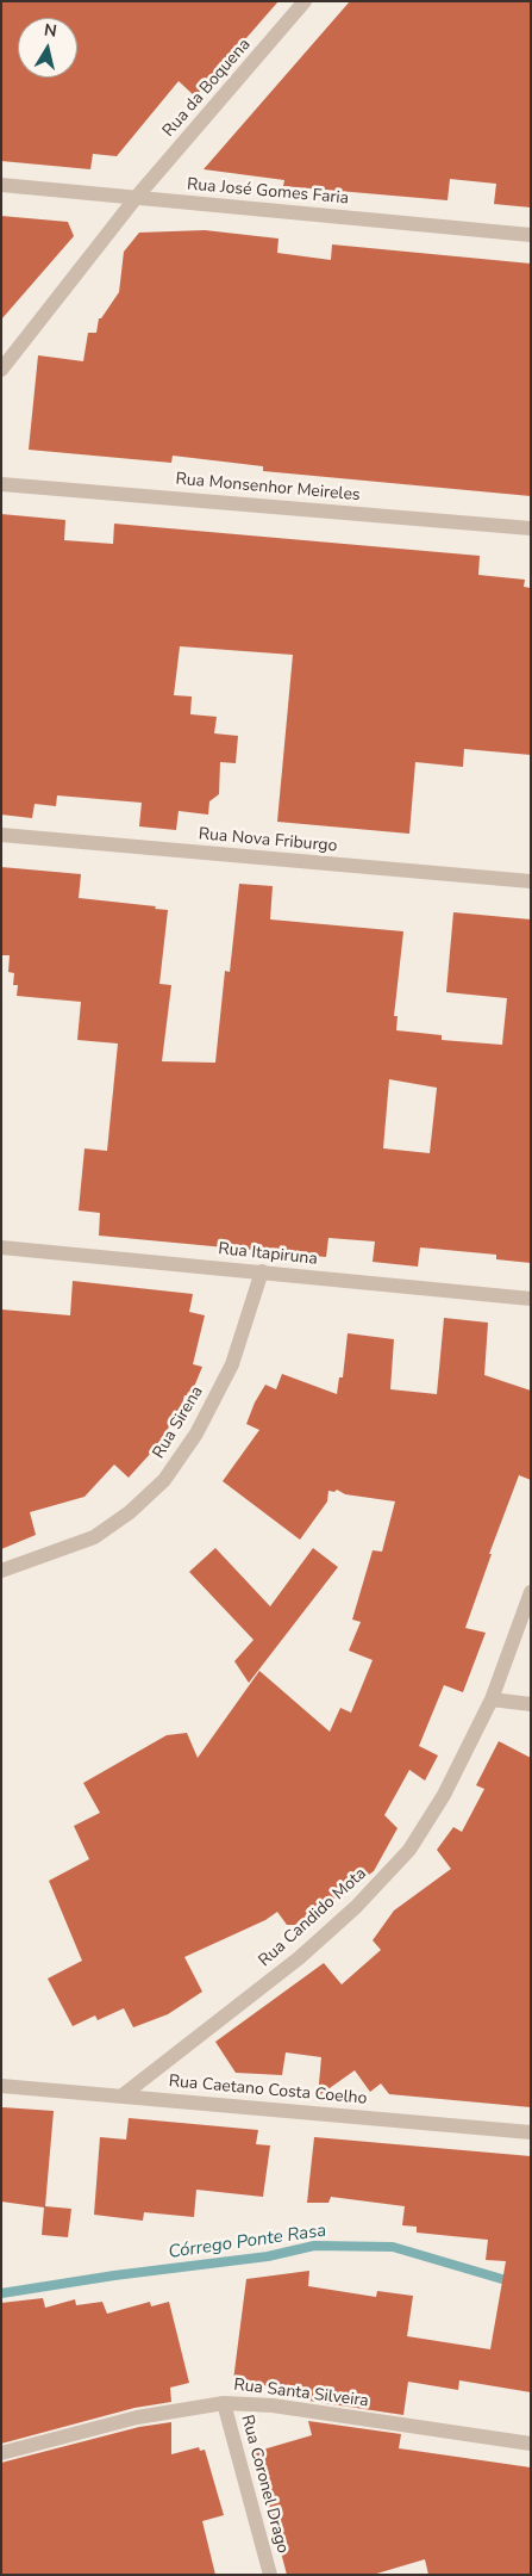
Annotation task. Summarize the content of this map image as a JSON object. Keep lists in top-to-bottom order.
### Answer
{
  "streets": {
    "street": [
      "Rua da Boquena",
      "Rua José Gomes Faria",
      "Rua Monsenhor Meireles",
      "Rua Nova Friburgo",
      "Rua Itapiruna",
      "Rua Sirena",
      "Rua Candido Mota",
      "Rua Caetano Costa Coelho",
      "Rua Santa Silveira",
      "Rua Coronel Drago"
    ]
  },
  "crossings": [
    ["Rua da Boquena", "Rua José Gomes Faria"],
    ["Rua Itapiruna", "Rua Sirena"],
    ["Rua Candido Mota", "Rua Caetano Costa Coelho"],
    ["Rua Santa Silveira", "Rua Coronel Drago"]
  ],
  "water": ["Córrego Ponte Rasa"],
  "north": "top"
}
